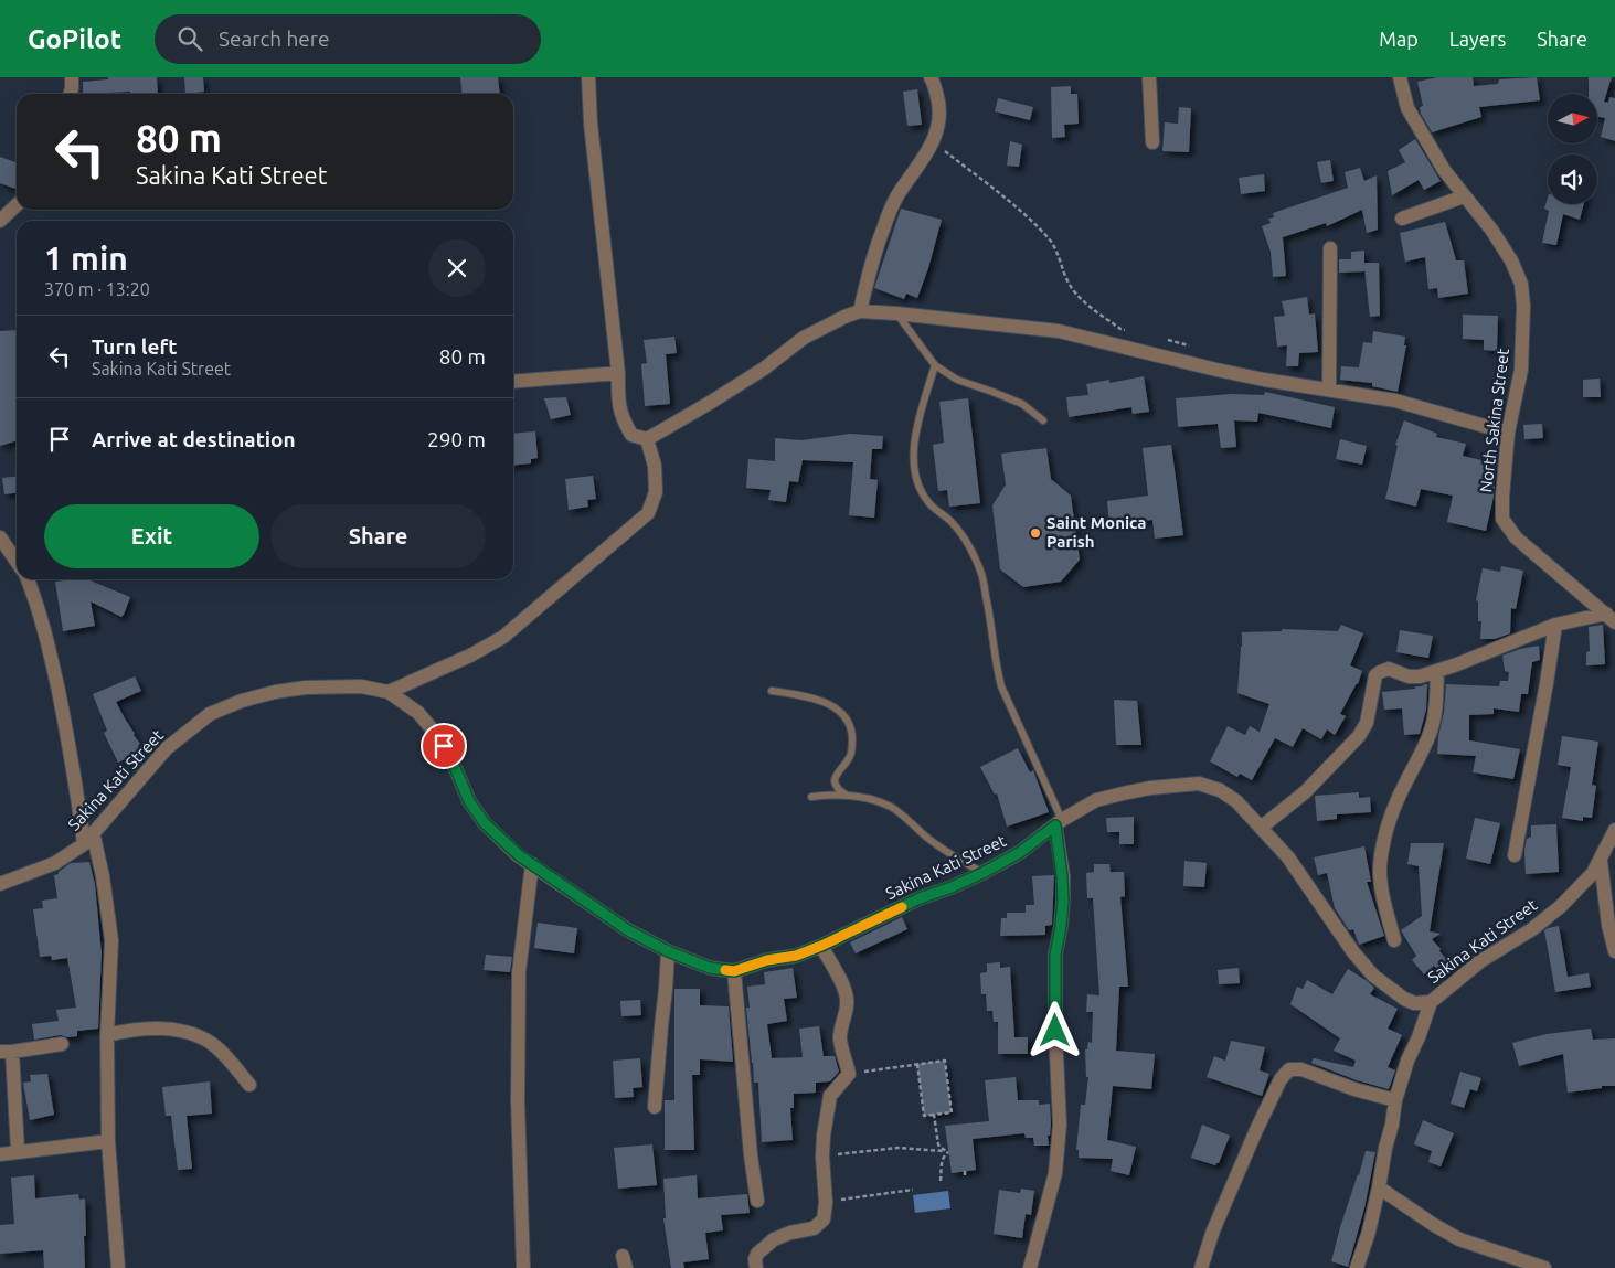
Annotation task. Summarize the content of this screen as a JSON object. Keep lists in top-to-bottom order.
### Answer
{
  "streets": {
    "street": ["North Sakina Street", "Sakina Kati Street"]
  },
  "places": ["Saint Monica Parish"],
  "north": "right",
  "page": {
    "header": "GoPilot",
    "search": "Search here",
    "nav": ["Map", "Layers", "Share"],
    "turn": ["80 m", "Sakina Kati Street"],
    "heading": ["1 min", "370 m · 13:20"],
    "list": [
      {
        "name": "Turn left",
        "note": "Sakina Kati Street",
        "value": "80 m"
      },
      {
        "name": "Arrive at destination",
        "value": "290 m"
      }
    ],
    "buttons": ["Exit", "Share"]
  }
}
